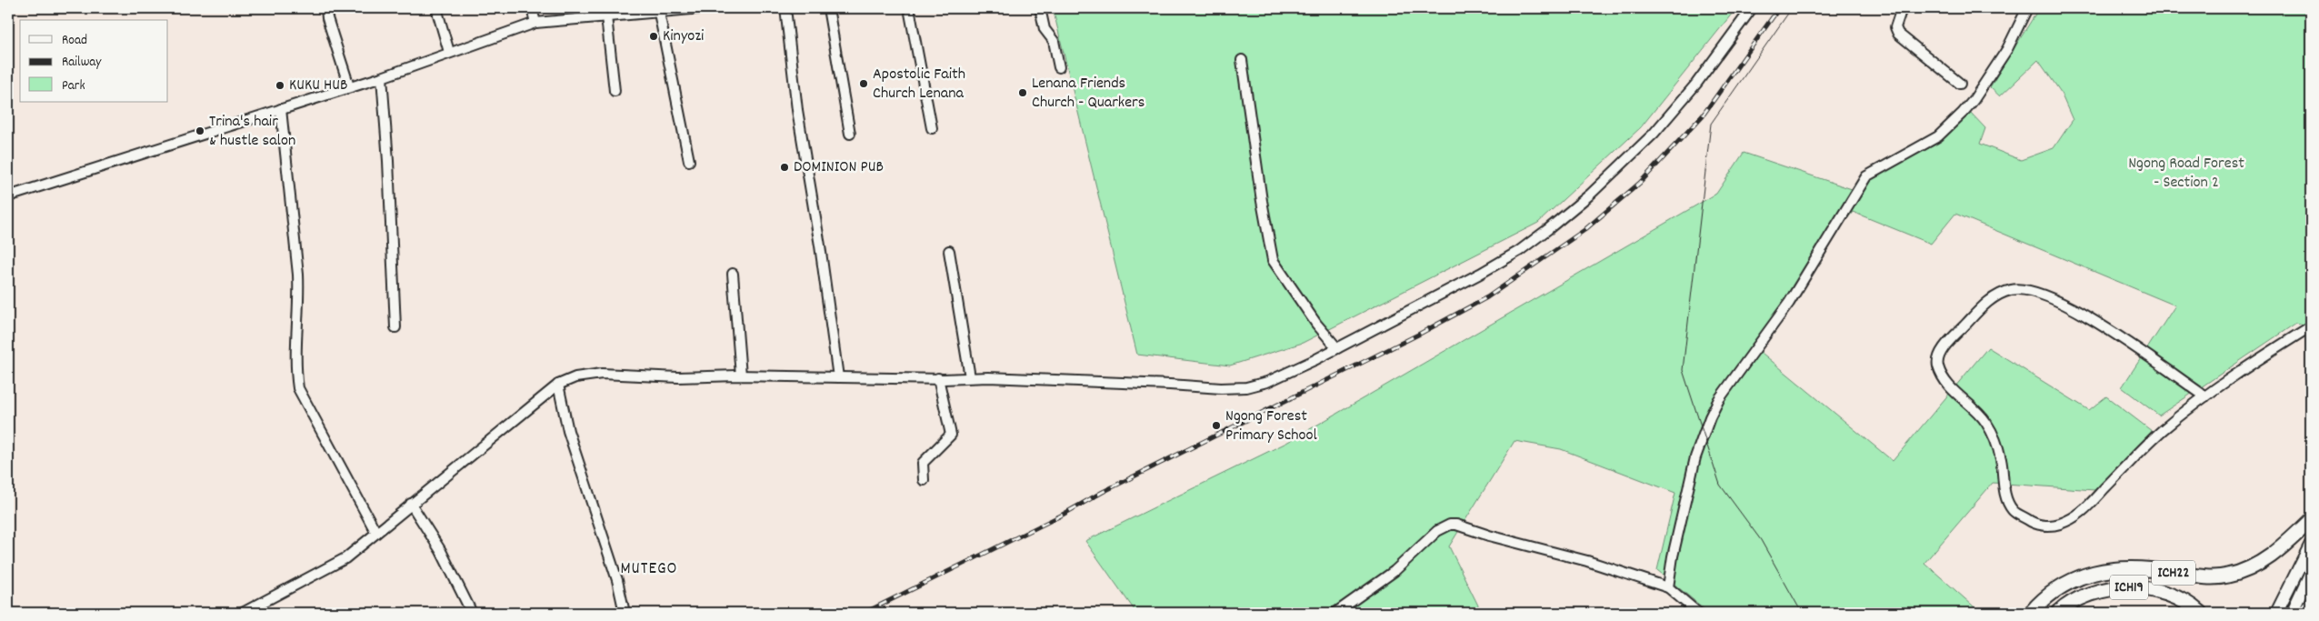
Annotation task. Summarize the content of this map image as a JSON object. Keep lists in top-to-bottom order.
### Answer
{
  "streets": {
    "highway": ["ICH22", "ICH19"]
  },
  "districts": ["MUTEGO"],
  "parks": ["Ngong Road Forest - Section 2"],
  "places": [
    "Kinyozi",
    "Apostolic Faith Church Lenana",
    "KUKU HUB",
    "Lenana Friends Church - Quarkers",
    "Trina's hair & hustle salon",
    "DOMINION PUB",
    "Ngong Forest Primary School"
  ],
  "legend": ["Road", "Railway", "Park"]
}
